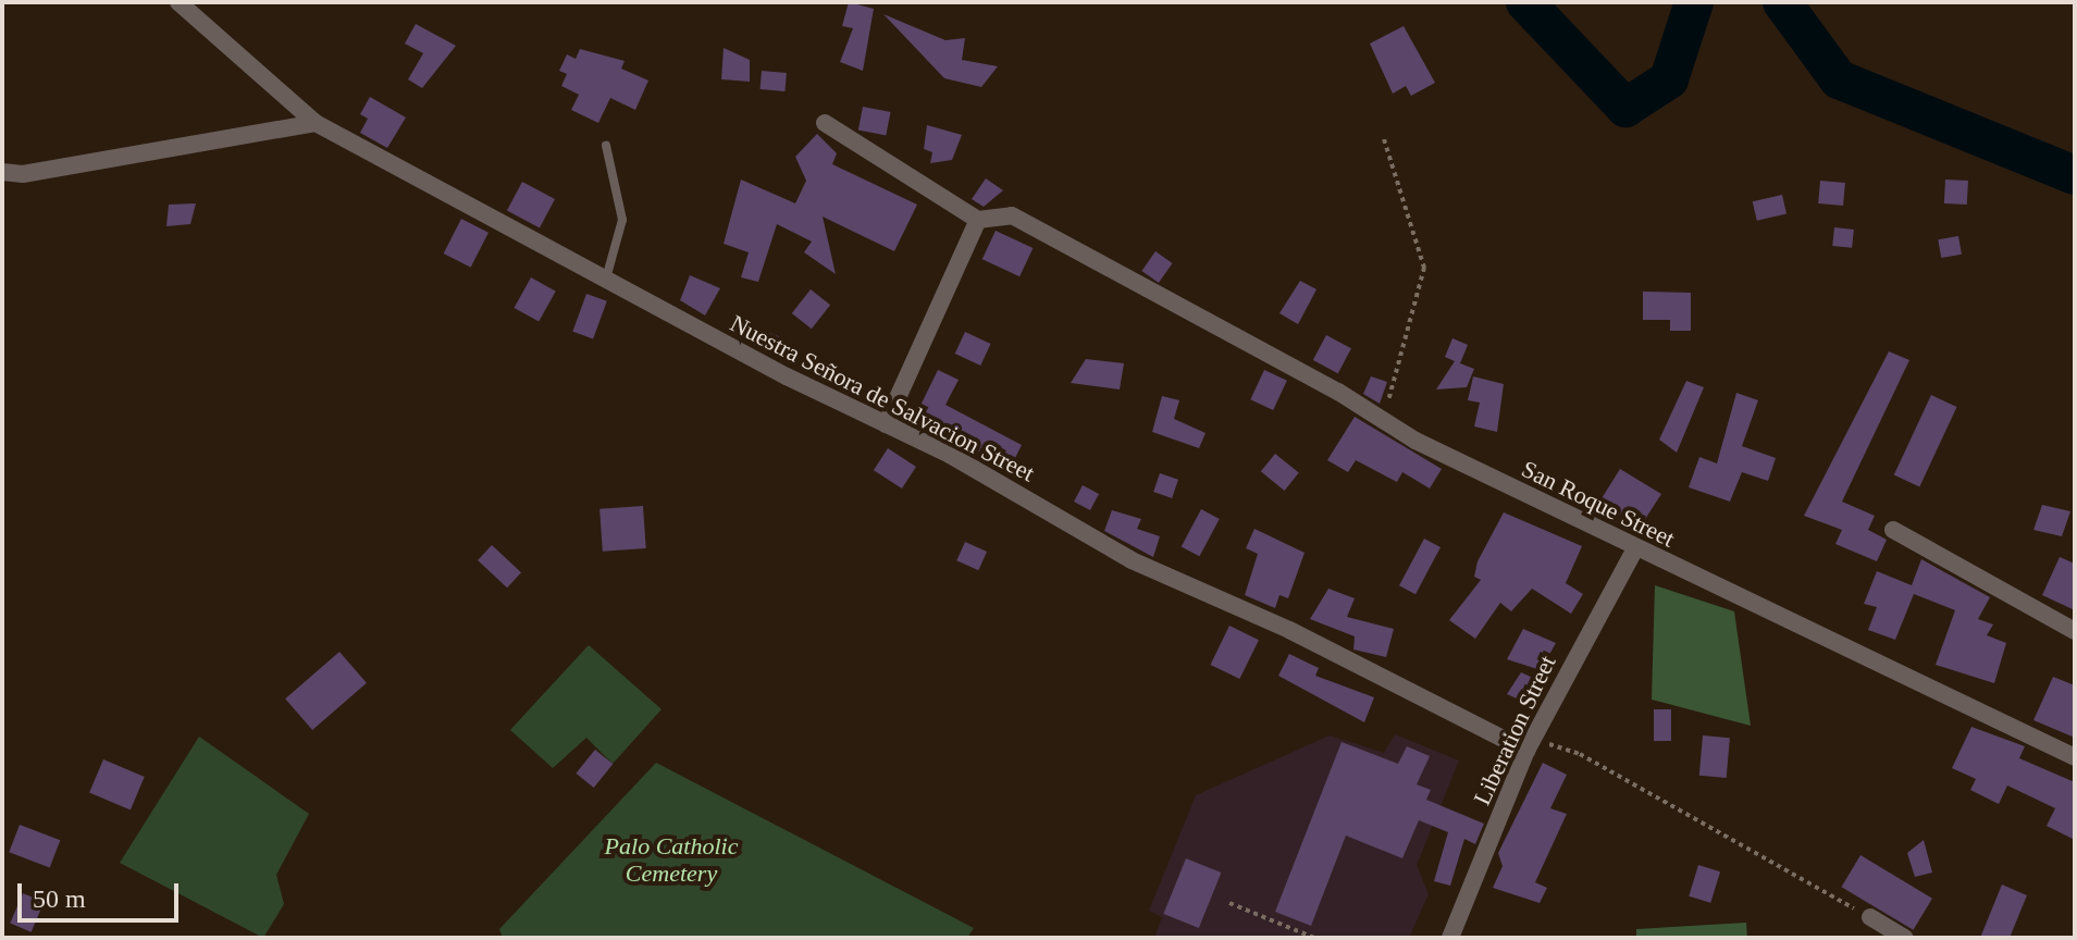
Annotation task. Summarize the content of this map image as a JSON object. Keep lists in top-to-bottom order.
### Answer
{
  "streets": {
    "street": ["Nuestra Señora de Salvacion Street", "San Roque Street", "Liberation Street"]
  },
  "crossings": [
    ["Nuestra Señora de Salvacion Street", "Liberation Street"],
    ["San Roque Street", "Liberation Street"]
  ],
  "parks": ["Palo Catholic Cemetery"],
  "scale_bar": "50 m"
}
